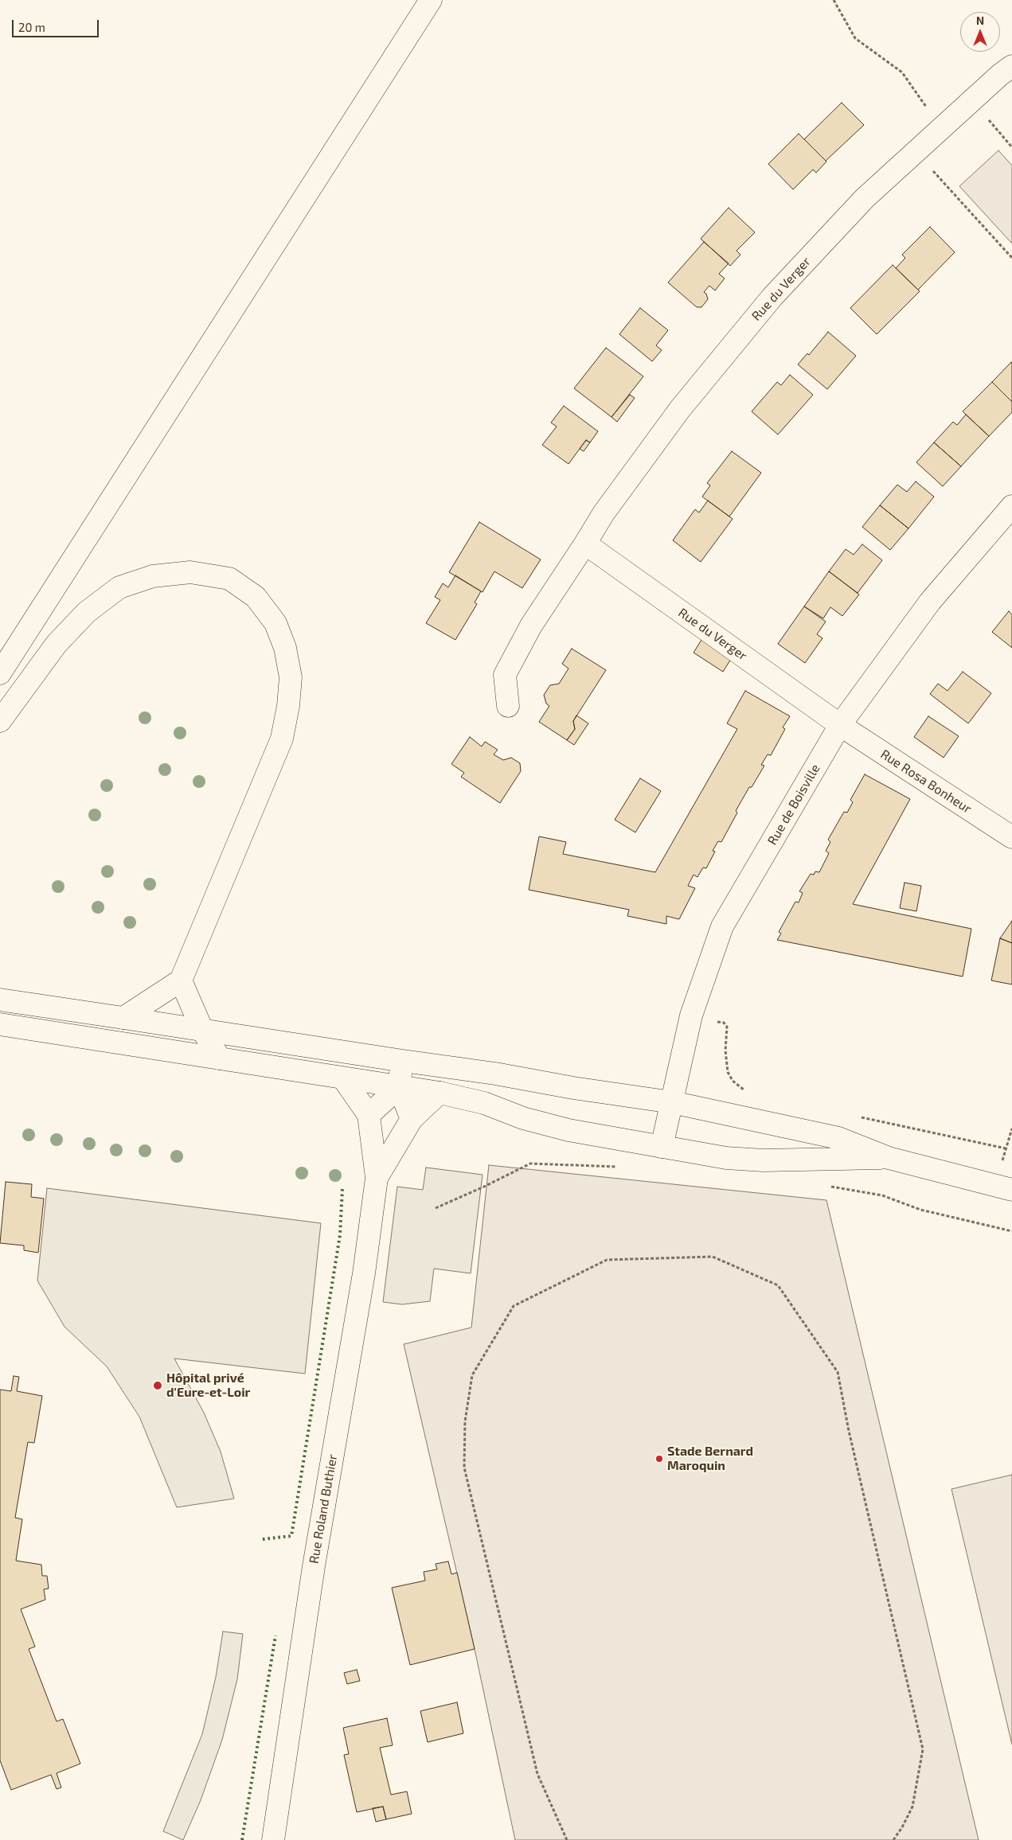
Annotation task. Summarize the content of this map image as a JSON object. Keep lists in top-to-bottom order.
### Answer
{
  "streets": {
    "main road": [
      "Rue du Verger",
      "Rue Rosa Bonheur",
      "Rue de Boisville",
      "Rue Roland Buthier"
    ]
  },
  "crossings": [
    ["Rue du Verger", "Rue Rosa Bonheur"],
    ["Rue du Verger", "Rue de Boisville"],
    ["Rue Rosa Bonheur", "Rue de Boisville"]
  ],
  "places": ["Hôpital privé d'Eure-et-Loir", "Stade Bernard Maroquin"],
  "scale_bar": "20 m",
  "north": "top"
}
